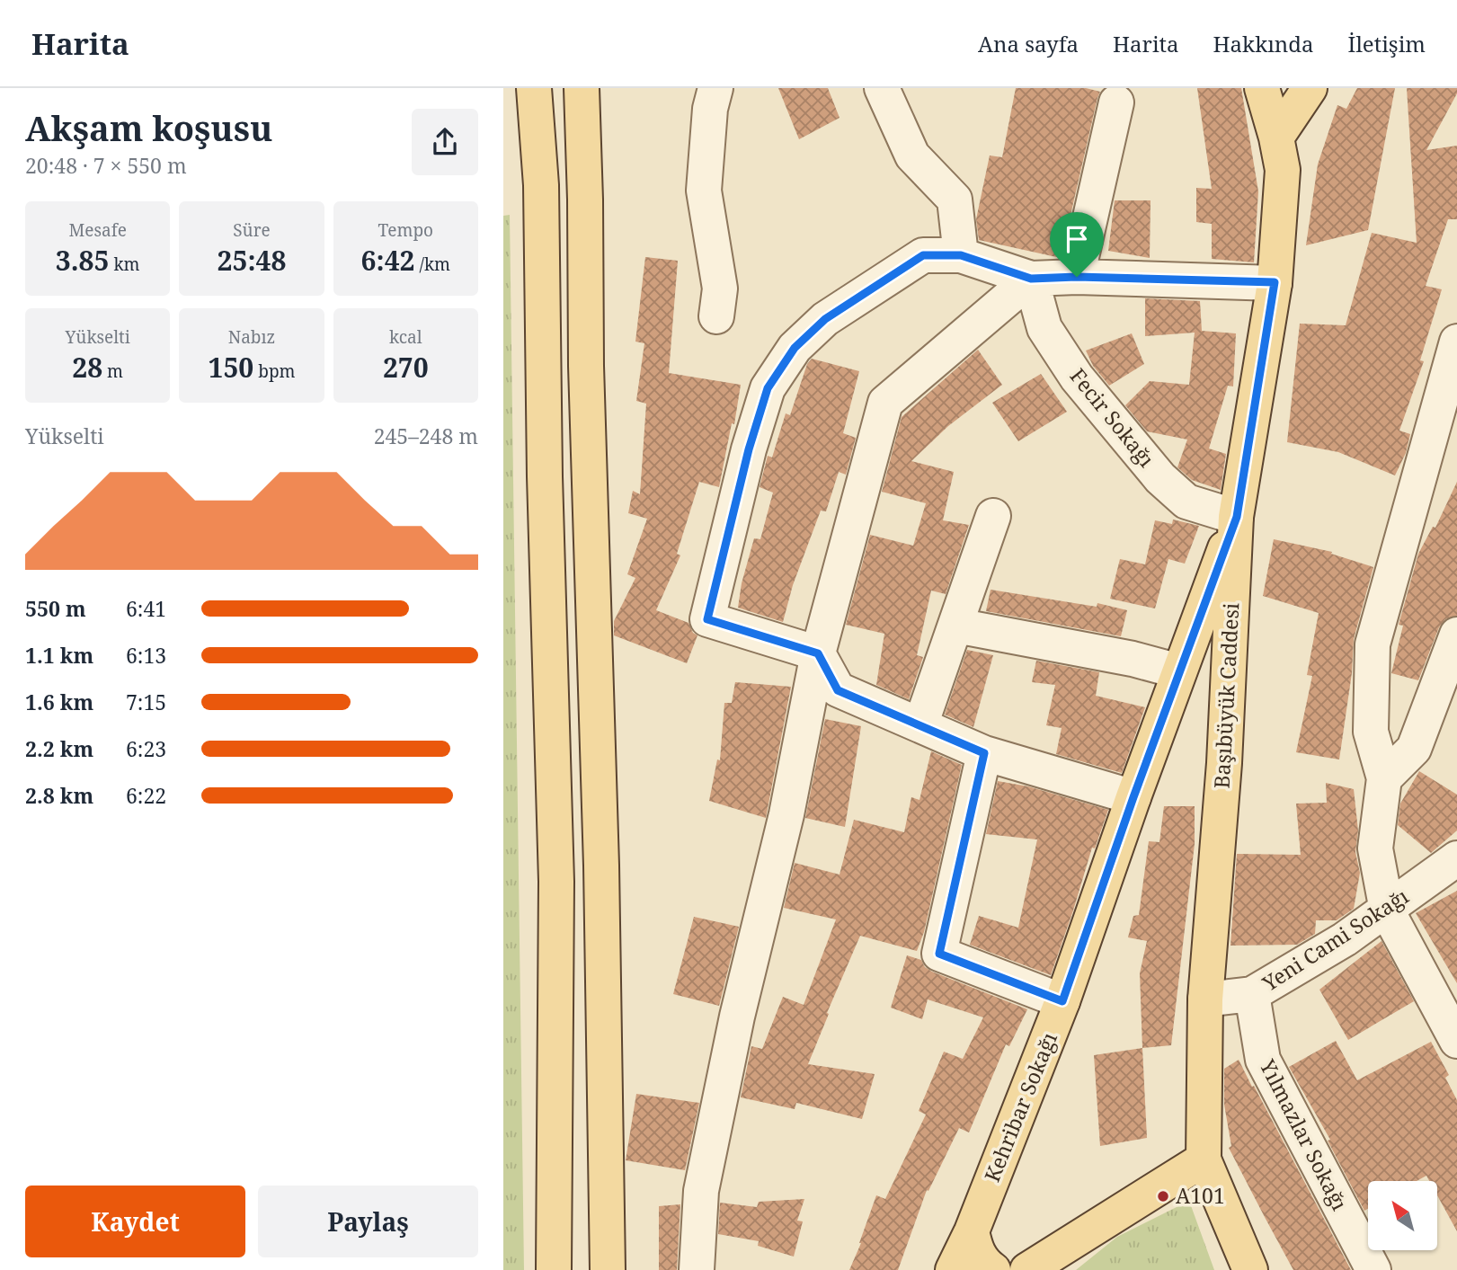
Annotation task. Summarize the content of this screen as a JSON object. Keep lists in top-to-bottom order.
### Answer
{
  "streets": {
    "main road": ["Başıbüyük Caddesi", "Kehribar Sokağı"],
    "street": ["Fecir Sokağı", "Yeni Cami Sokağı", "Yılmazlar Sokağı"]
  },
  "crossings": [
    ["Fecir Sokağı", "Başıbüyük Caddesi"],
    ["Fecir Sokağı", "Kehribar Sokağı"],
    ["Başıbüyük Caddesi", "Yeni Cami Sokağı"],
    ["Başıbüyük Caddesi", "Kehribar Sokağı"],
    ["Yeni Cami Sokağı", "Yılmazlar Sokağı"]
  ],
  "places": ["A101"],
  "north": "top left",
  "page": {
    "header": "Harita",
    "nav": [
      "Ana sayfa",
      "Harita",
      "Hakkında",
      "İletişim"
    ],
    "heading": ["Akşam koşusu", "20:48 · 7 × 550 m"],
    "stats": [
      ["Mesafe", "3.85 km"],
      ["Süre", "25:48"],
      ["Tempo", "6:42 /km"],
      ["Yükselti", "28 m"],
      ["Nabız", "150 bpm"],
      ["kcal", "270"]
    ],
    "chart": ["Yükselti", "245–248 m"],
    "list": [
      {
        "name": "550 m",
        "note": "6:41"
      },
      {
        "name": "1.1 km",
        "note": "6:13"
      },
      {
        "name": "1.6 km",
        "note": "7:15"
      },
      {
        "name": "2.2 km",
        "note": "6:23"
      },
      {
        "name": "2.8 km",
        "note": "6:22"
      }
    ],
    "buttons": ["Kaydet", "Paylaş"]
  }
}
